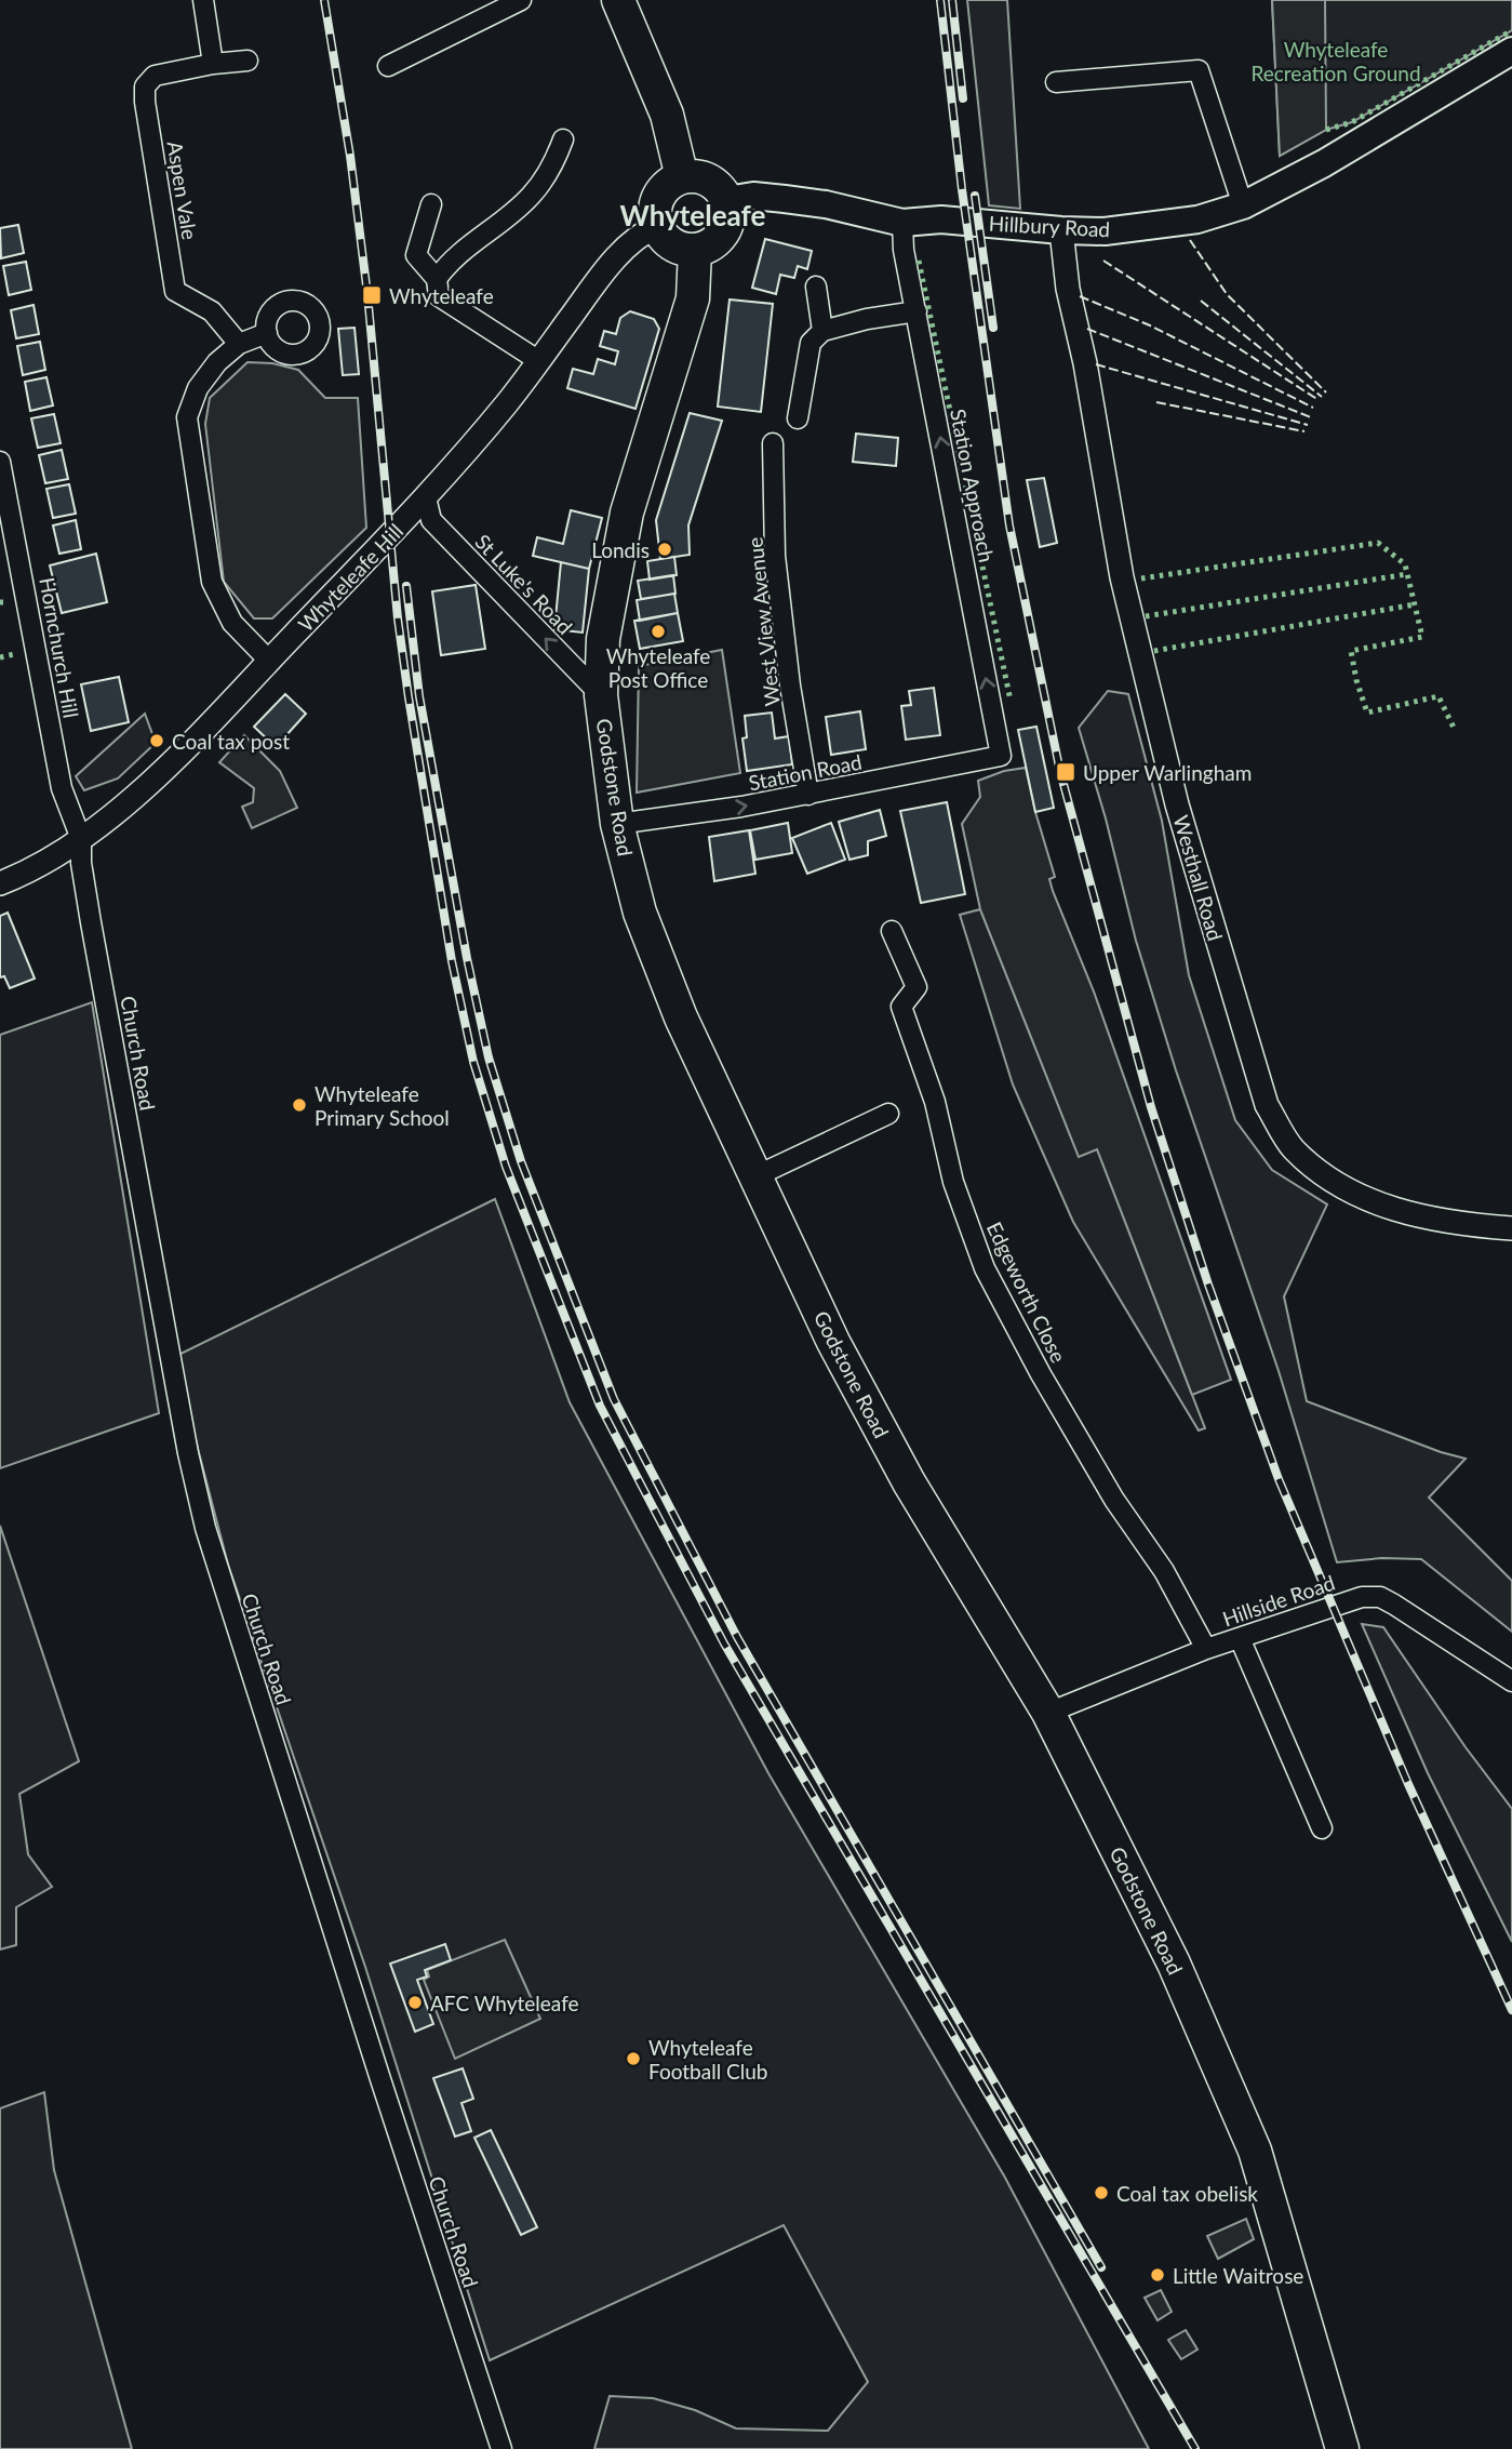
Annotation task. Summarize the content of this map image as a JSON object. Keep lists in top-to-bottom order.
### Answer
{
  "streets": {
    "highway": ["Godstone Road"],
    "main road": ["Hillbury Road"],
    "street": [
      "Aspen Vale",
      "Station Approach",
      "Whyteleafe Hill",
      "St Luke's Road",
      "West View Avenue",
      "Hornchurch Hill",
      "Station Road",
      "Westhall Road",
      "Church Road",
      "Edgeworth Close",
      "Hillside Road"
    ]
  },
  "crossings": [
    ["Hillbury Road", "Station Approach"],
    ["Hillbury Road", "Whyteleafe Hill"],
    ["Hillbury Road", "Godstone Road"],
    ["Hillbury Road", "Westhall Road"],
    ["Station Approach", "Station Road"],
    ["Whyteleafe Hill", "St Luke's Road"],
    ["Whyteleafe Hill", "Hornchurch Hill"],
    ["Whyteleafe Hill", "Godstone Road"],
    ["Whyteleafe Hill", "Church Road"],
    ["St Luke's Road", "Godstone Road"],
    ["West View Avenue", "Station Road"],
    ["Hornchurch Hill", "Church Road"],
    ["Station Road", "Godstone Road"],
    ["Godstone Road", "Hillside Road"],
    ["Edgeworth Close", "Hillside Road"]
  ],
  "one_way": ["Station Approach", "St Luke's Road", "Station Road"],
  "districts": ["Whyteleafe"],
  "parks": ["Whyteleafe Recreation Ground"],
  "places": {
    "transit": ["Whyteleafe", "Upper Warlingham"],
    "other": [
      "Londis",
      "Whyteleafe Post Office",
      "Coal tax post",
      "Whyteleafe Primary School",
      "AFC Whyteleafe",
      "Whyteleafe Football Club",
      "Coal tax obelisk",
      "Little Waitrose"
    ]
  }
}
